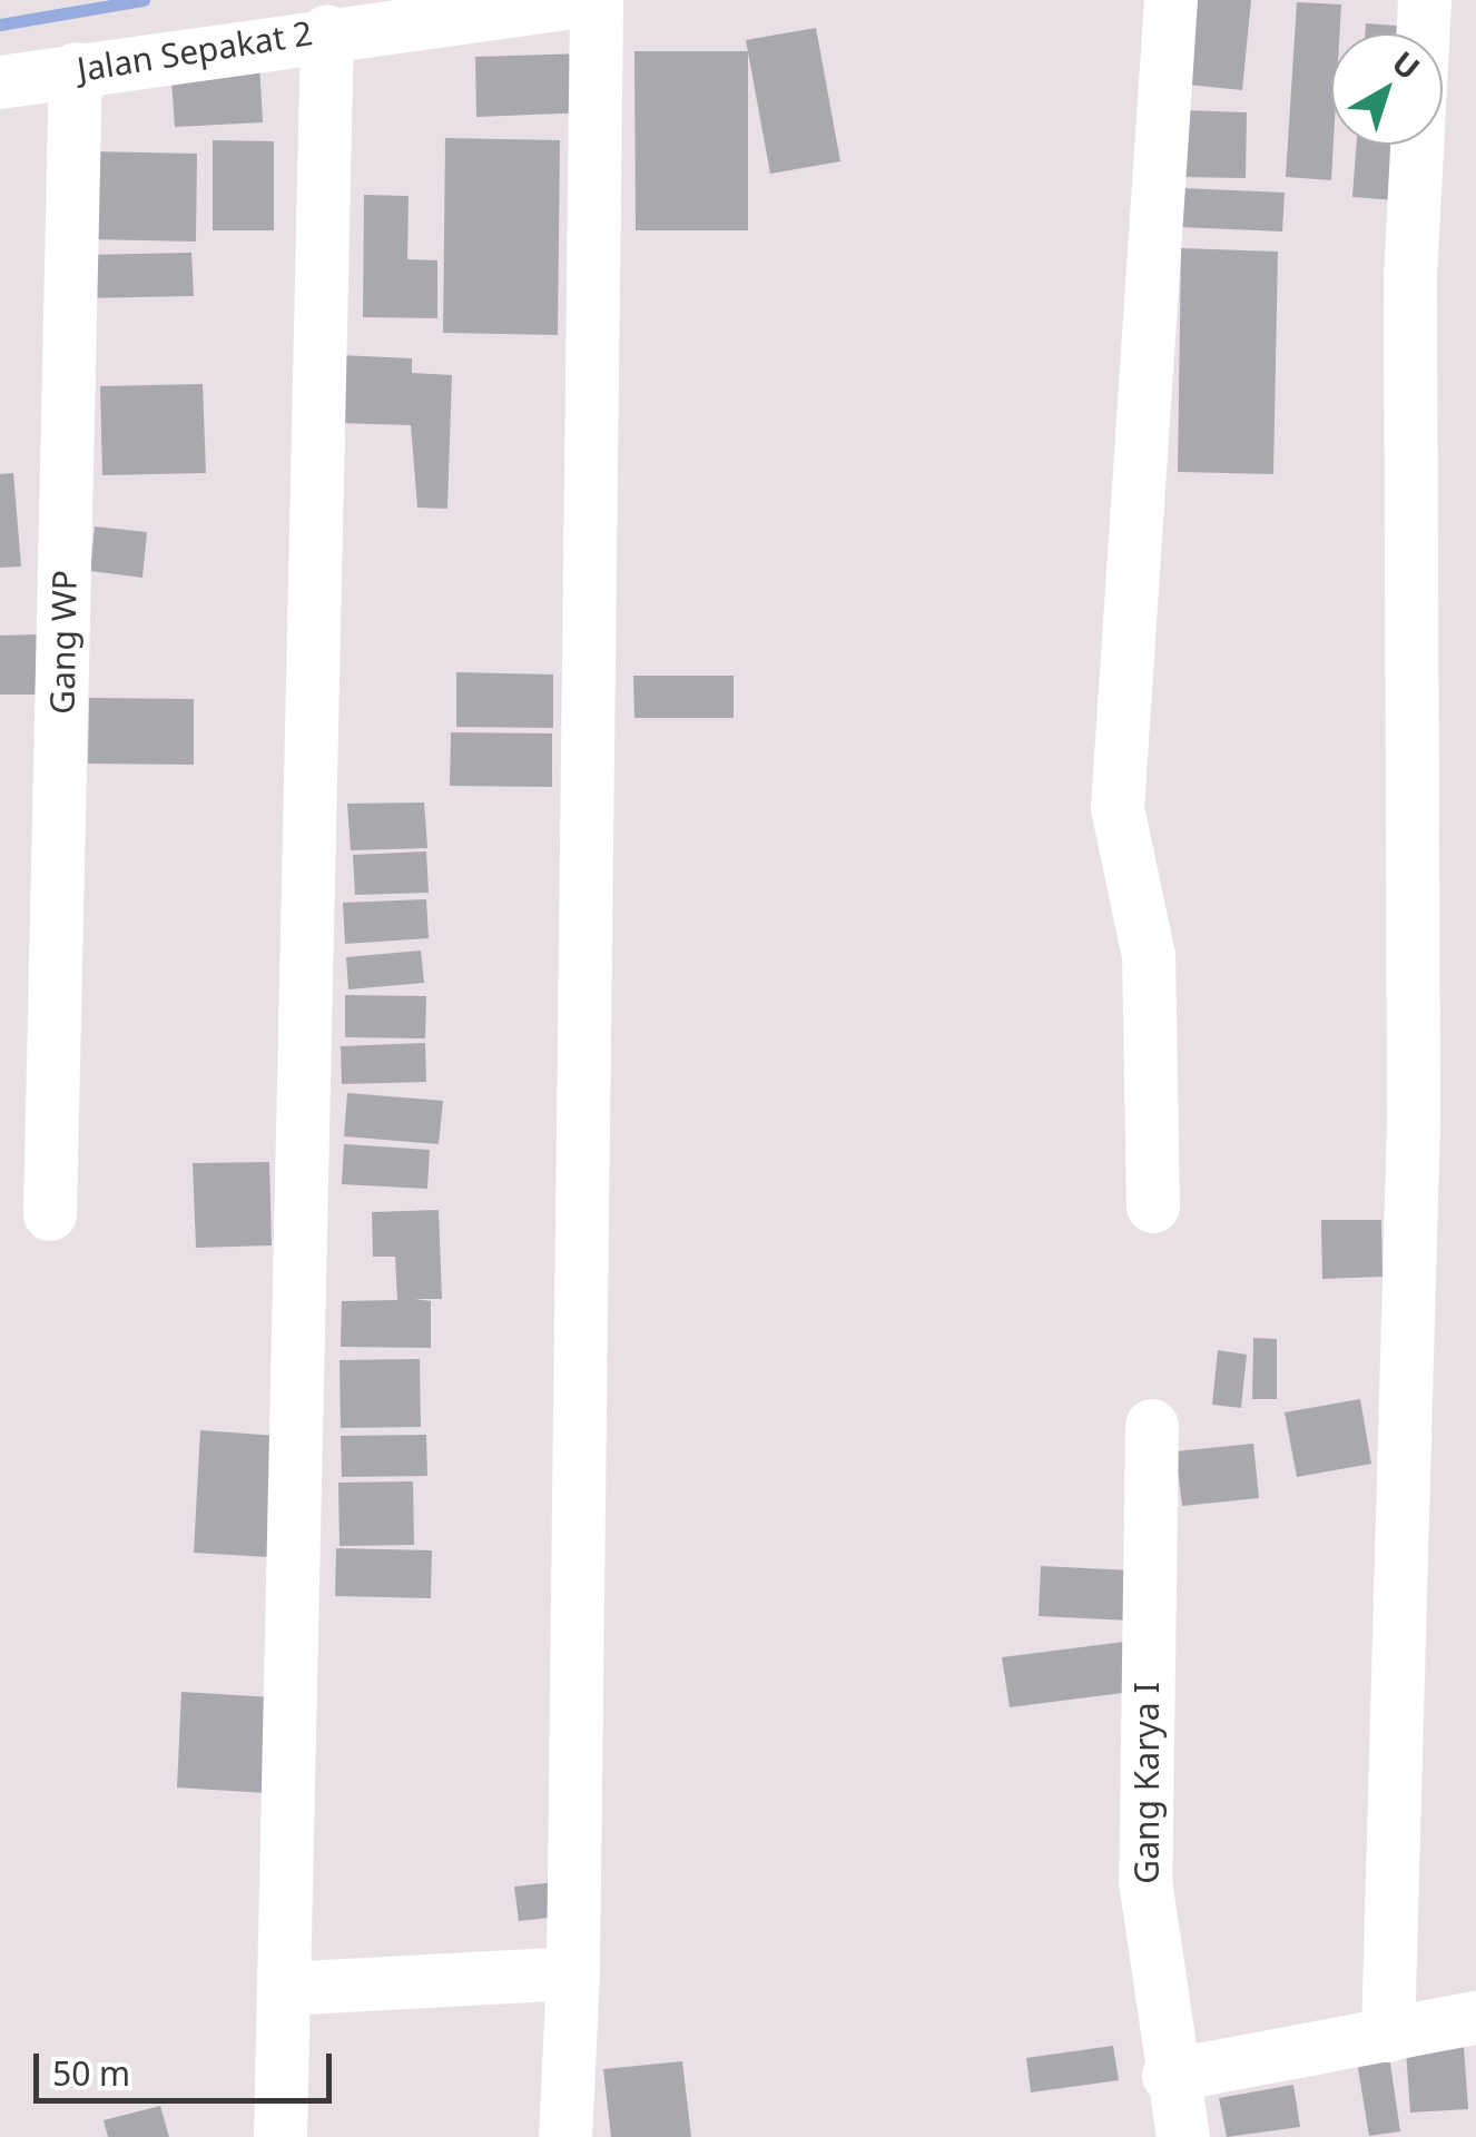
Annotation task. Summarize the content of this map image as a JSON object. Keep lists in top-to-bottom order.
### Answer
{
  "streets": {
    "street": ["Jalan Sepakat 2", "Gang WP", "Gang Karya I"]
  },
  "crossings": [
    ["Jalan Sepakat 2", "Gang WP"]
  ],
  "scale_bar": "50 m",
  "north": "top right"
}
